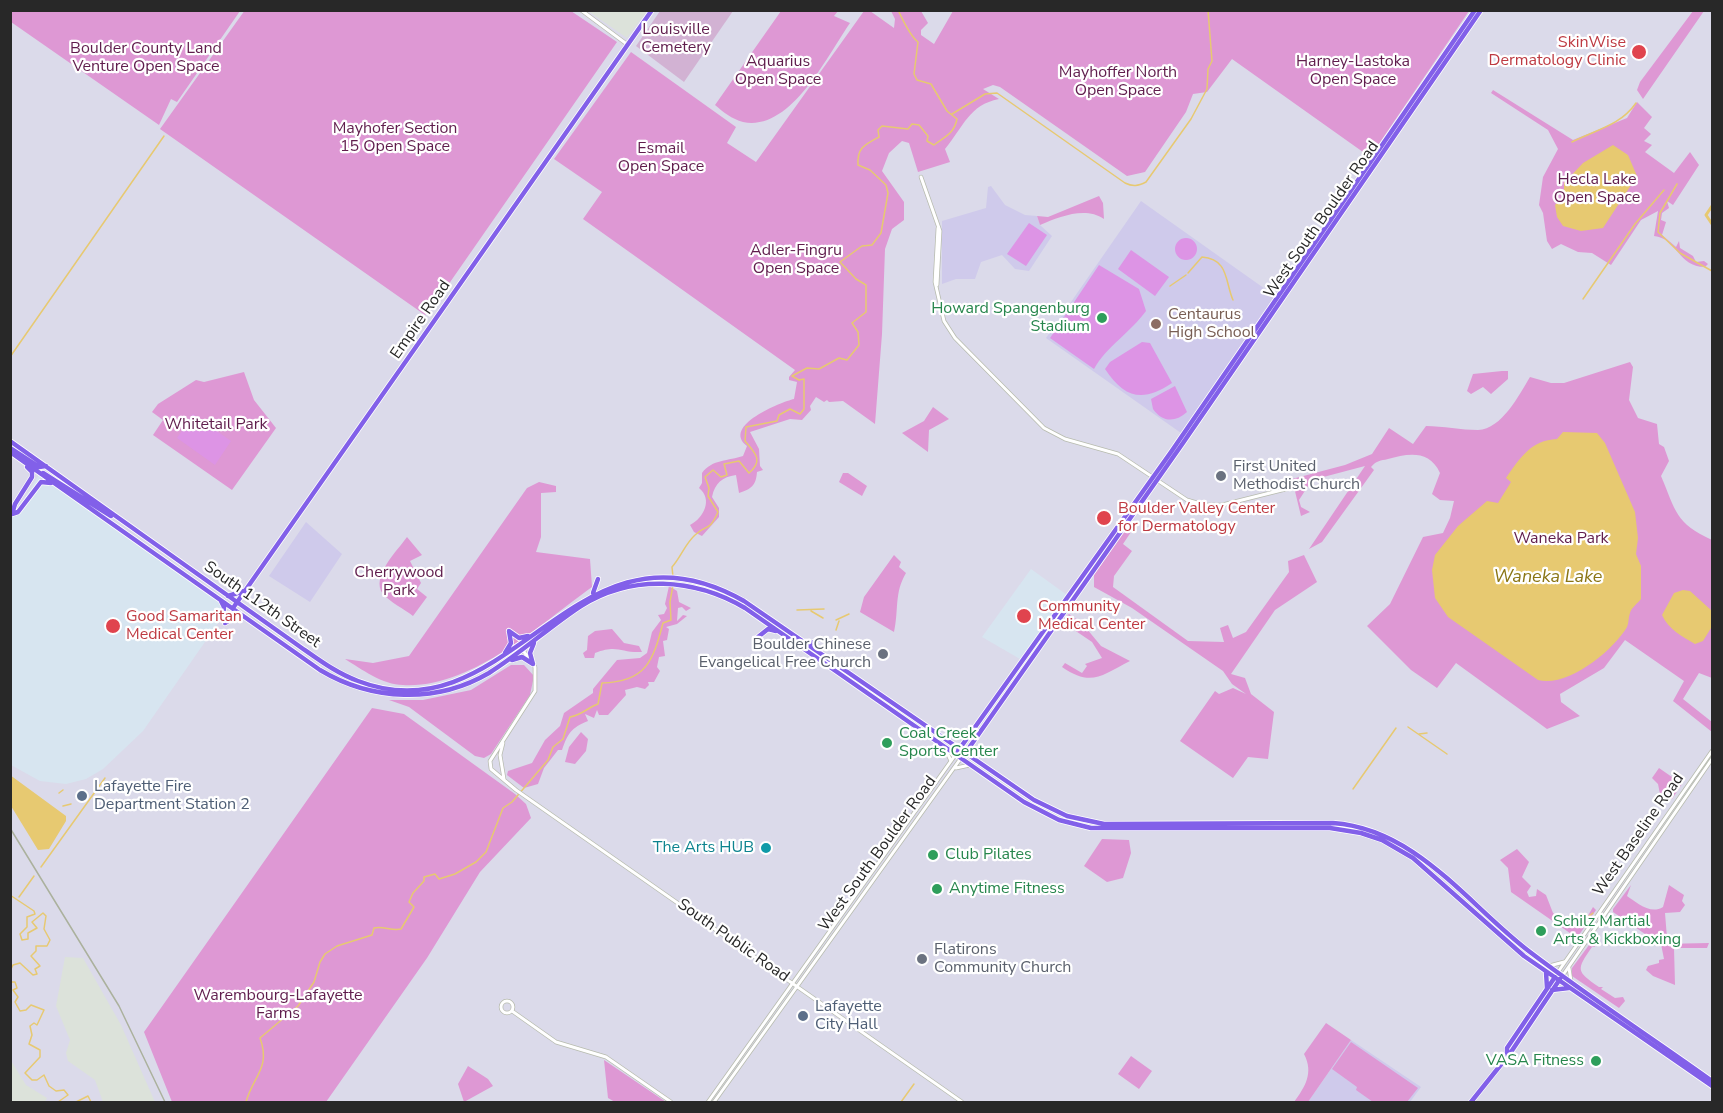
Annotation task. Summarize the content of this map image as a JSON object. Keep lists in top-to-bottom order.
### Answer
{
  "streets": {
    "main road": [
      "West South Boulder Road",
      "Empire Road",
      "South 112th Street",
      "West Baseline Road"
    ],
    "street": ["South Public Road"]
  },
  "crossings": [
    ["West South Boulder Road", "South Public Road"],
    ["Empire Road", "South 112th Street"]
  ],
  "water": ["Waneka Lake"],
  "parks": [
    "Louisville Cemetery",
    "Boulder County Land Venture Open Space",
    "Aquarius Open Space",
    "Harney-Lastoka Open Space",
    "Mayhoffer North Open Space",
    "Mayhofer Section 15 Open Space",
    "Esmail Open Space",
    "Hecla Lake Open Space",
    "Adler-Fingru Open Space",
    "Whitetail Park",
    "Waneka Park",
    "Cherrywood Park",
    "Warembourg-Lafayette Farms"
  ],
  "places": [
    "SkinWise Dermatology Clinic",
    "Howard Spangenburg Stadium",
    "Centaurus High School",
    "First United Methodist Church",
    "Boulder Valley Center for Dermatology",
    "Community Medical Center",
    "Good Samaritan Medical Center",
    "Boulder Chinese Evangelical Free Church",
    "Coal Creek Sports Center",
    "Lafayette Fire Department Station 2",
    "The Arts HUB",
    "Club Pilates",
    "Anytime Fitness",
    "Schilz Martial Arts & Kickboxing",
    "Flatirons Community Church",
    "Lafayette City Hall",
    "VASA Fitness"
  ]
}
